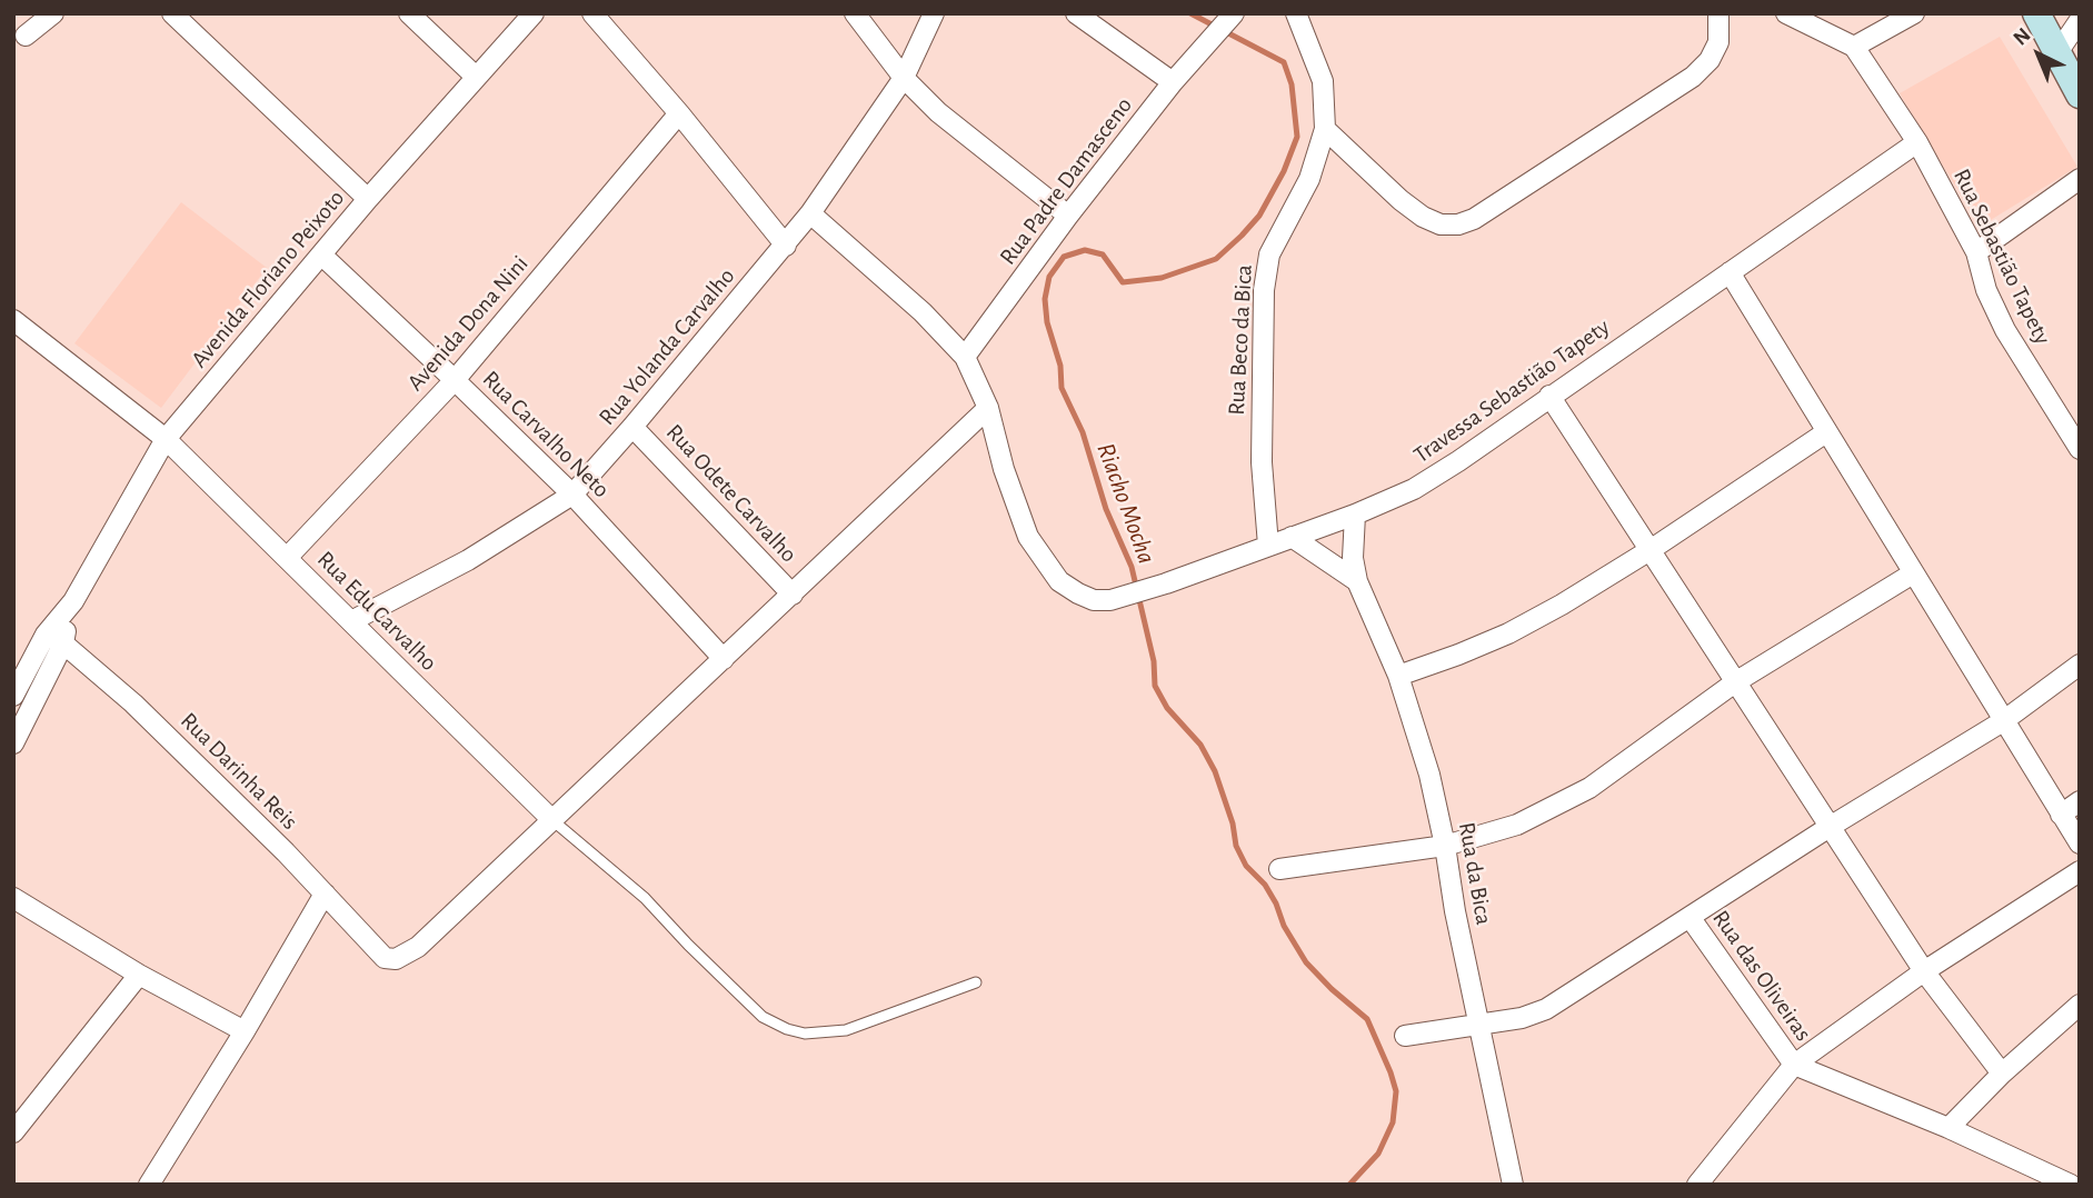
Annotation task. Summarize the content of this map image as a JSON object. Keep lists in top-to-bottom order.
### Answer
{
  "streets": {
    "street": [
      "Rua Padre Damasceno",
      "Rua Sebastião Tapety",
      "Avenida Floriano Peixoto",
      "Avenida Dona Nini",
      "Rua Beco da Bica",
      "Rua Yolanda Carvalho",
      "Travessa Sebastião Tapety",
      "Rua Carvalho Neto",
      "Rua Odete Carvalho",
      "Rua Edu Carvalho",
      "Rua Darinha Reis",
      "Rua da Bica",
      "Rua das Oliveiras"
    ]
  },
  "crossings": [
    ["Rua Sebastião Tapety", "Travessa Sebastião Tapety"],
    ["Avenida Floriano Peixoto", "Rua Carvalho Neto"],
    ["Avenida Floriano Peixoto", "Rua Edu Carvalho"],
    ["Avenida Floriano Peixoto", "Rua Darinha Reis"],
    ["Avenida Dona Nini", "Rua Carvalho Neto"],
    ["Avenida Dona Nini", "Rua Edu Carvalho"],
    ["Rua Beco da Bica", "Travessa Sebastião Tapety"],
    ["Rua Yolanda Carvalho", "Rua Carvalho Neto"],
    ["Rua Yolanda Carvalho", "Rua Odete Carvalho"],
    ["Rua Yolanda Carvalho", "Rua Edu Carvalho"],
    ["Travessa Sebastião Tapety", "Rua da Bica"],
    ["Rua Edu Carvalho", "Rua Darinha Reis"]
  ],
  "water": ["Riacho Mocha"],
  "north": "top left"
}
